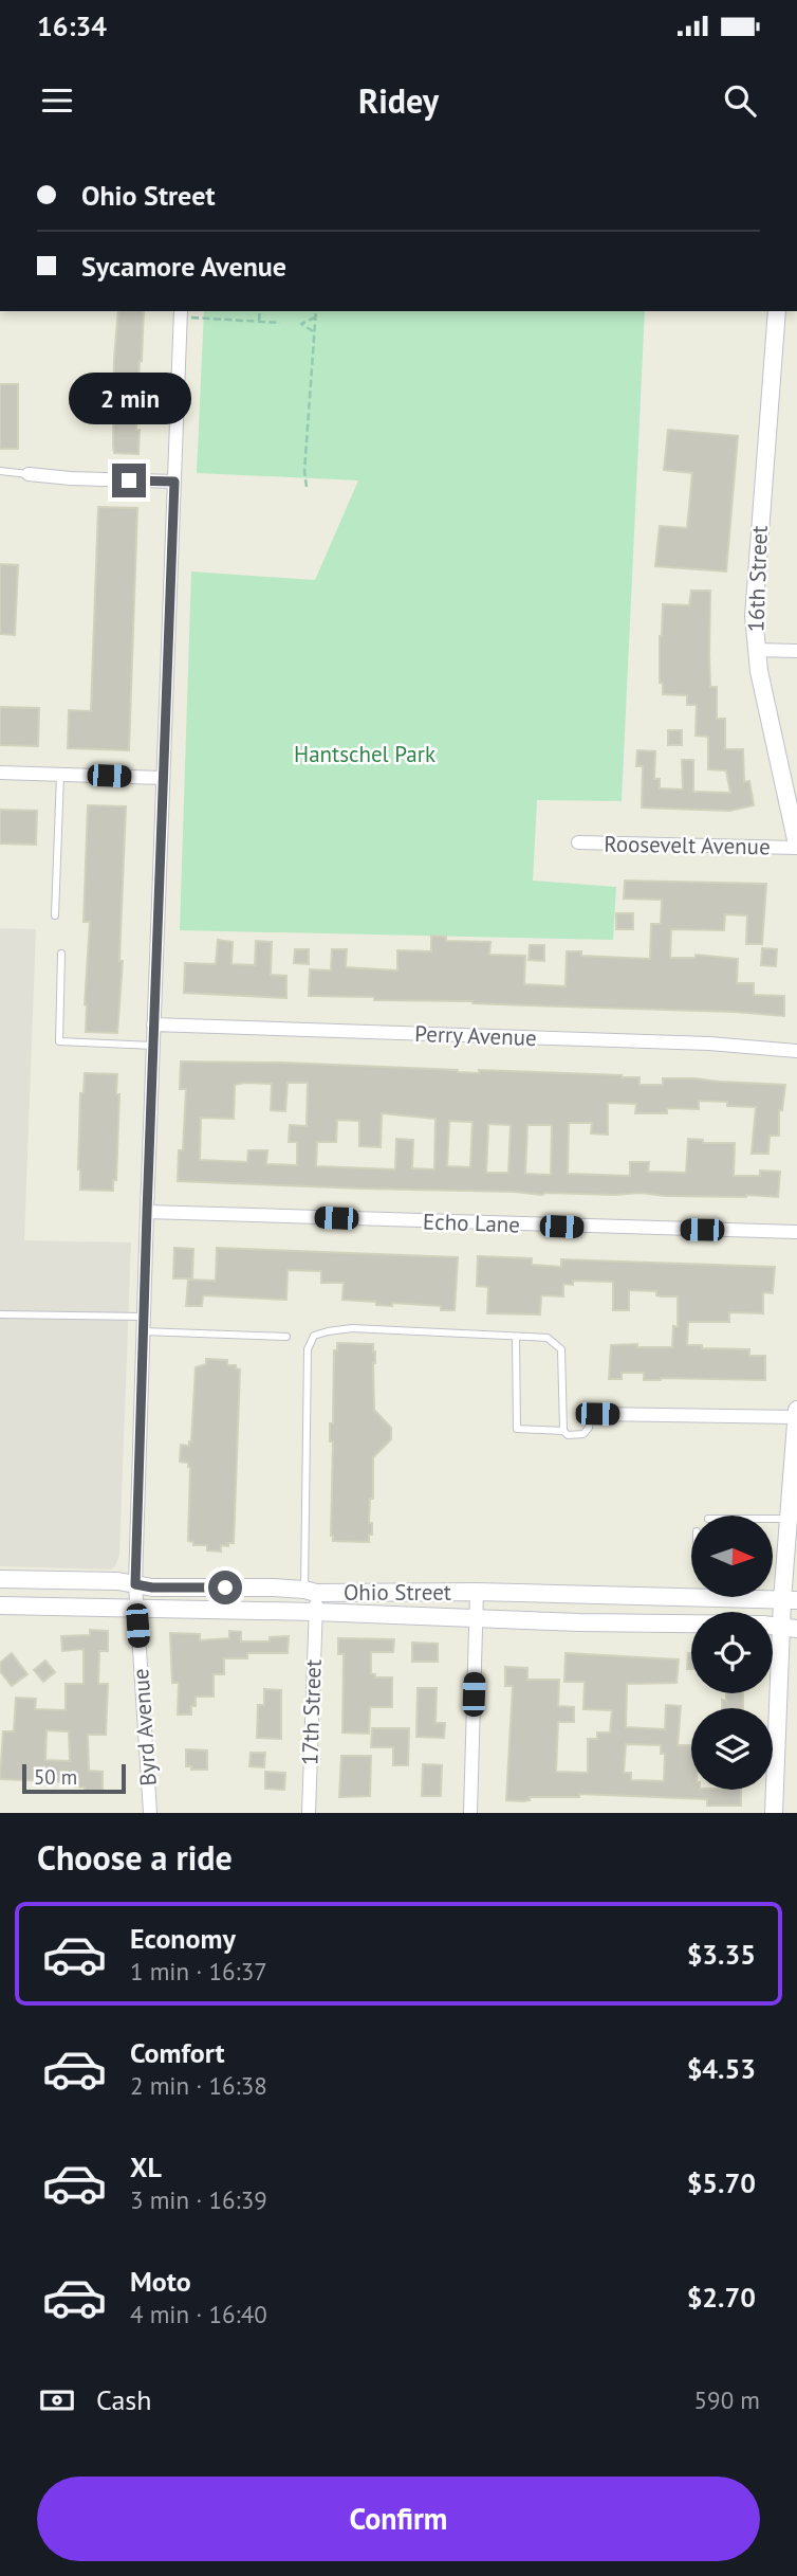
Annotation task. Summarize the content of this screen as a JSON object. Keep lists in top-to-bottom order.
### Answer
{
  "streets": {
    "street": [
      "16th Street",
      "Roosevelt Avenue",
      "Perry Avenue",
      "Echo Lane",
      "Ohio Street",
      "17th Street",
      "Byrd Avenue"
    ]
  },
  "crossings": [
    ["16th Street", "Roosevelt Avenue"],
    ["Perry Avenue", "Byrd Avenue"],
    ["Echo Lane", "Byrd Avenue"],
    ["Ohio Street", "17th Street"],
    ["Ohio Street", "Byrd Avenue"]
  ],
  "parks": ["Hantschel Park"],
  "scale_bar": "50 m",
  "north": "right",
  "page": {
    "status": "16:34",
    "header": "Ridey",
    "banner": ["Ohio Street", "Sycamore Avenue"],
    "bubble": "2 min",
    "scale": "50 m",
    "heading": "Choose a ride",
    "list": [
      {
        "name": "Economy",
        "note": "1 min · 16:37",
        "value": "$3.35"
      },
      {
        "name": "Comfort",
        "note": "2 min · 16:38",
        "value": "$4.53"
      },
      {
        "name": "XL",
        "note": "3 min · 16:39",
        "value": "$5.70"
      },
      {
        "name": "Moto",
        "note": "4 min · 16:40",
        "value": "$2.70"
      }
    ],
    "pay": ["Cash", "590 m"],
    "buttons": "Confirm"
  }
}
